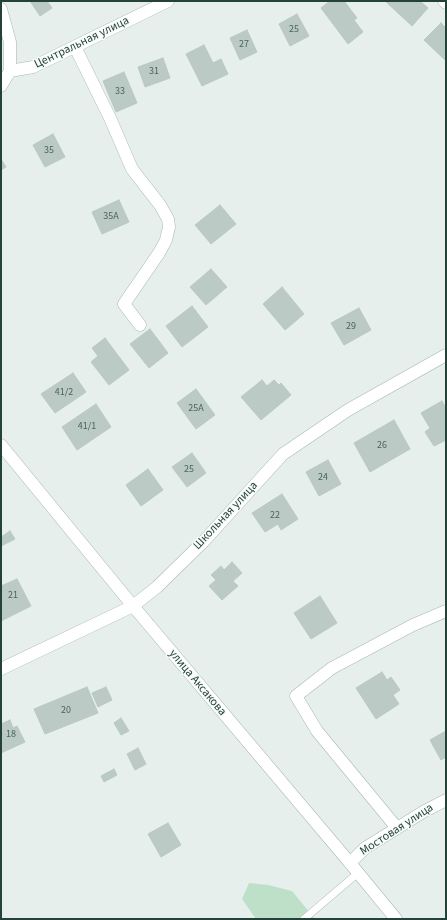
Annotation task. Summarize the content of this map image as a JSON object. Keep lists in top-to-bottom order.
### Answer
{
  "streets": {
    "street": [
      "Центральная улица",
      "Школьная улица",
      "улица Аксакова",
      "Мостовая улица"
    ]
  },
  "crossings": [
    ["Школьная улица", "улица Аксакова"],
    ["улица Аксакова", "Мостовая улица"]
  ],
  "house_numbers": [
    "25",
    "27",
    "31",
    "33",
    "35",
    "35А",
    "29",
    "41/2",
    "25А",
    "41/1",
    "26",
    "25",
    "24",
    "22",
    "21",
    "20",
    "18"
  ]
}
